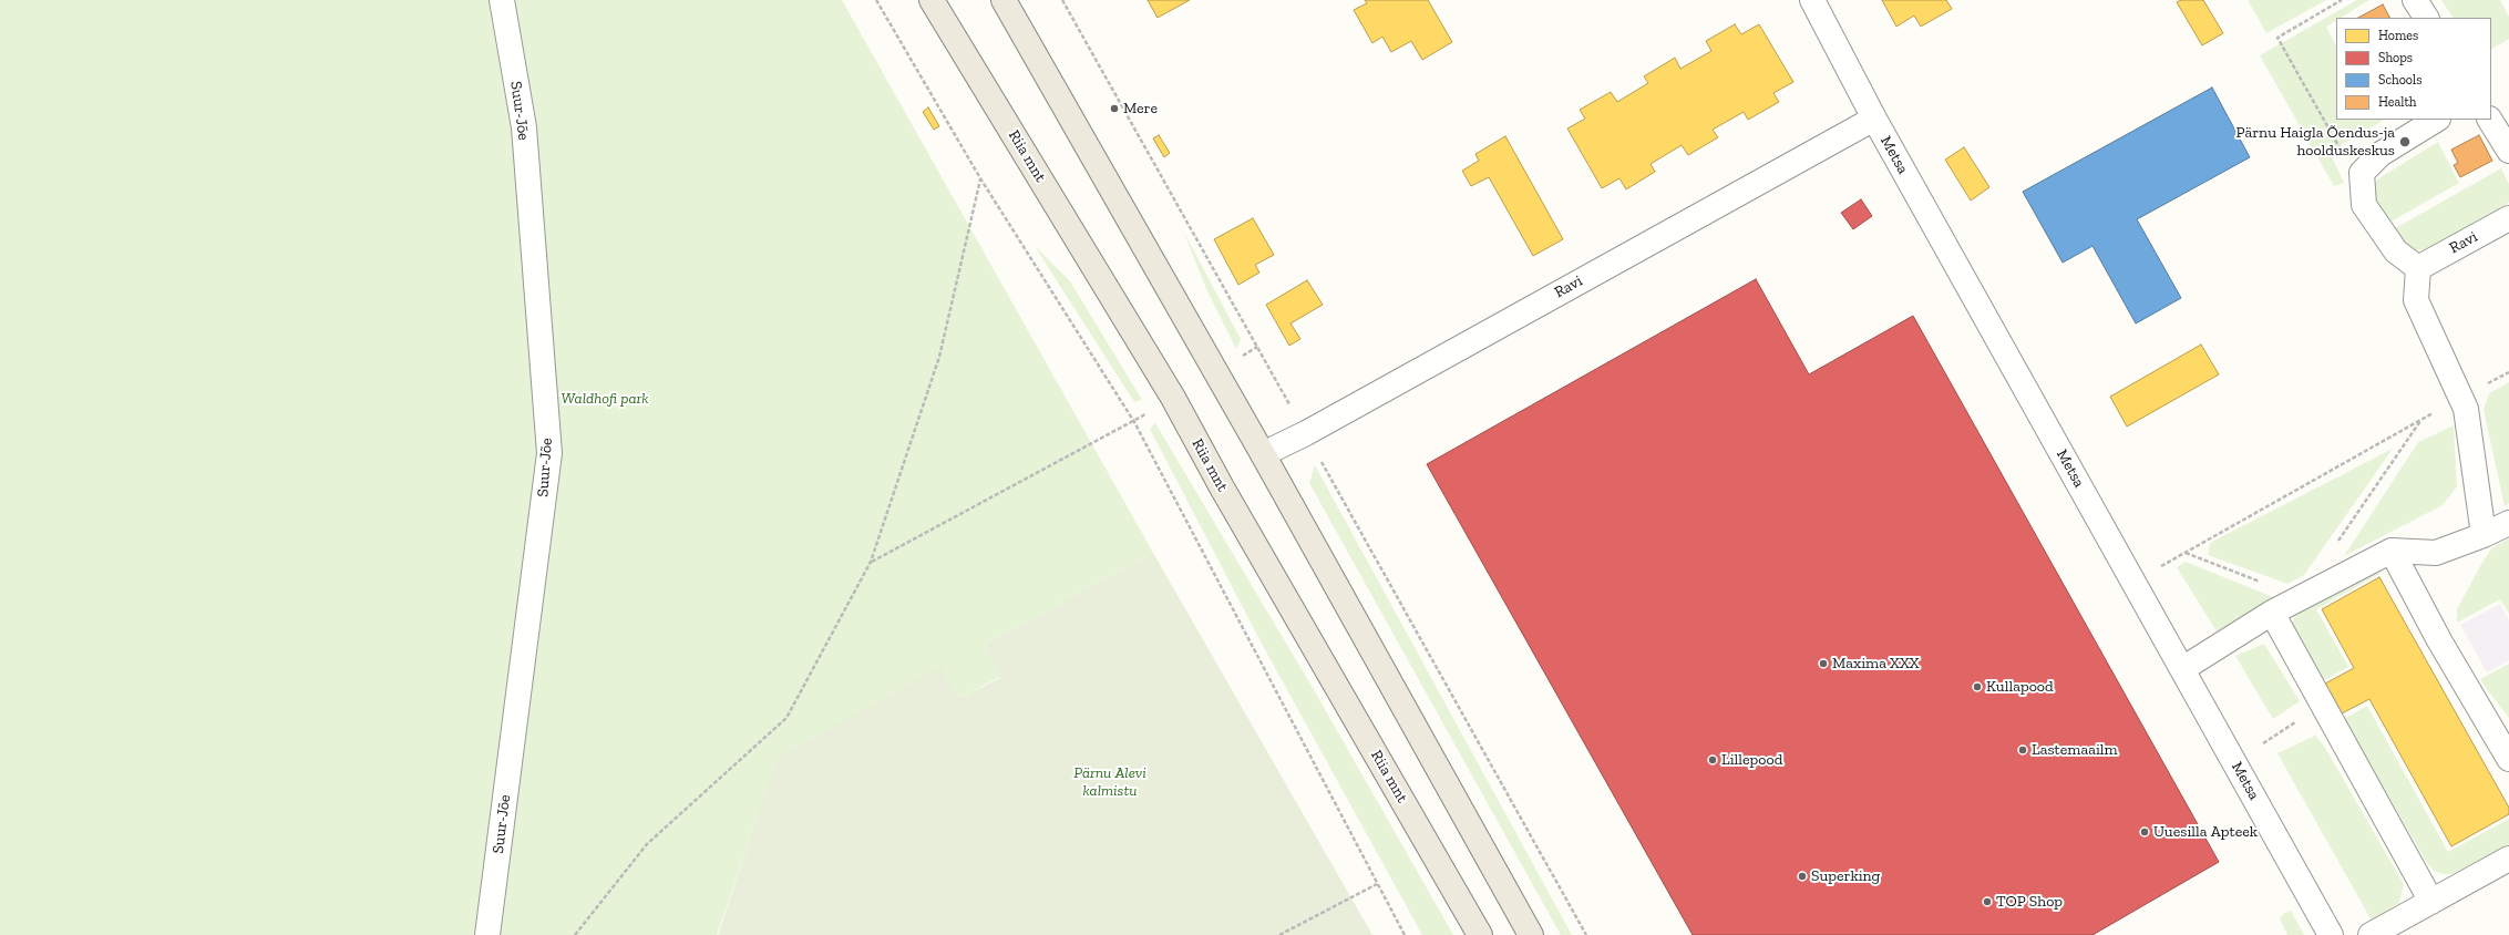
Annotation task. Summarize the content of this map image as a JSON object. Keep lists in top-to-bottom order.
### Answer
{
  "streets": {
    "main road": ["Riia mnt"],
    "street": ["Suur-Jõe", "Metsa", "Ravi"]
  },
  "crossings": [
    ["Metsa", "Ravi"]
  ],
  "parks": ["Waldhofi park", "Pärnu Alevi kalmistu"],
  "places": [
    "Mere",
    "Pärnu Haigla Õendus-ja hoolduskeskus",
    "Maxima XXX",
    "Kullapood",
    "Lastemaailm",
    "Lillepood",
    "Uuesilla Apteek",
    "Superking",
    "TOP Shop"
  ],
  "legend": [
    "Homes",
    "Shops",
    "Schools",
    "Health"
  ]
}
